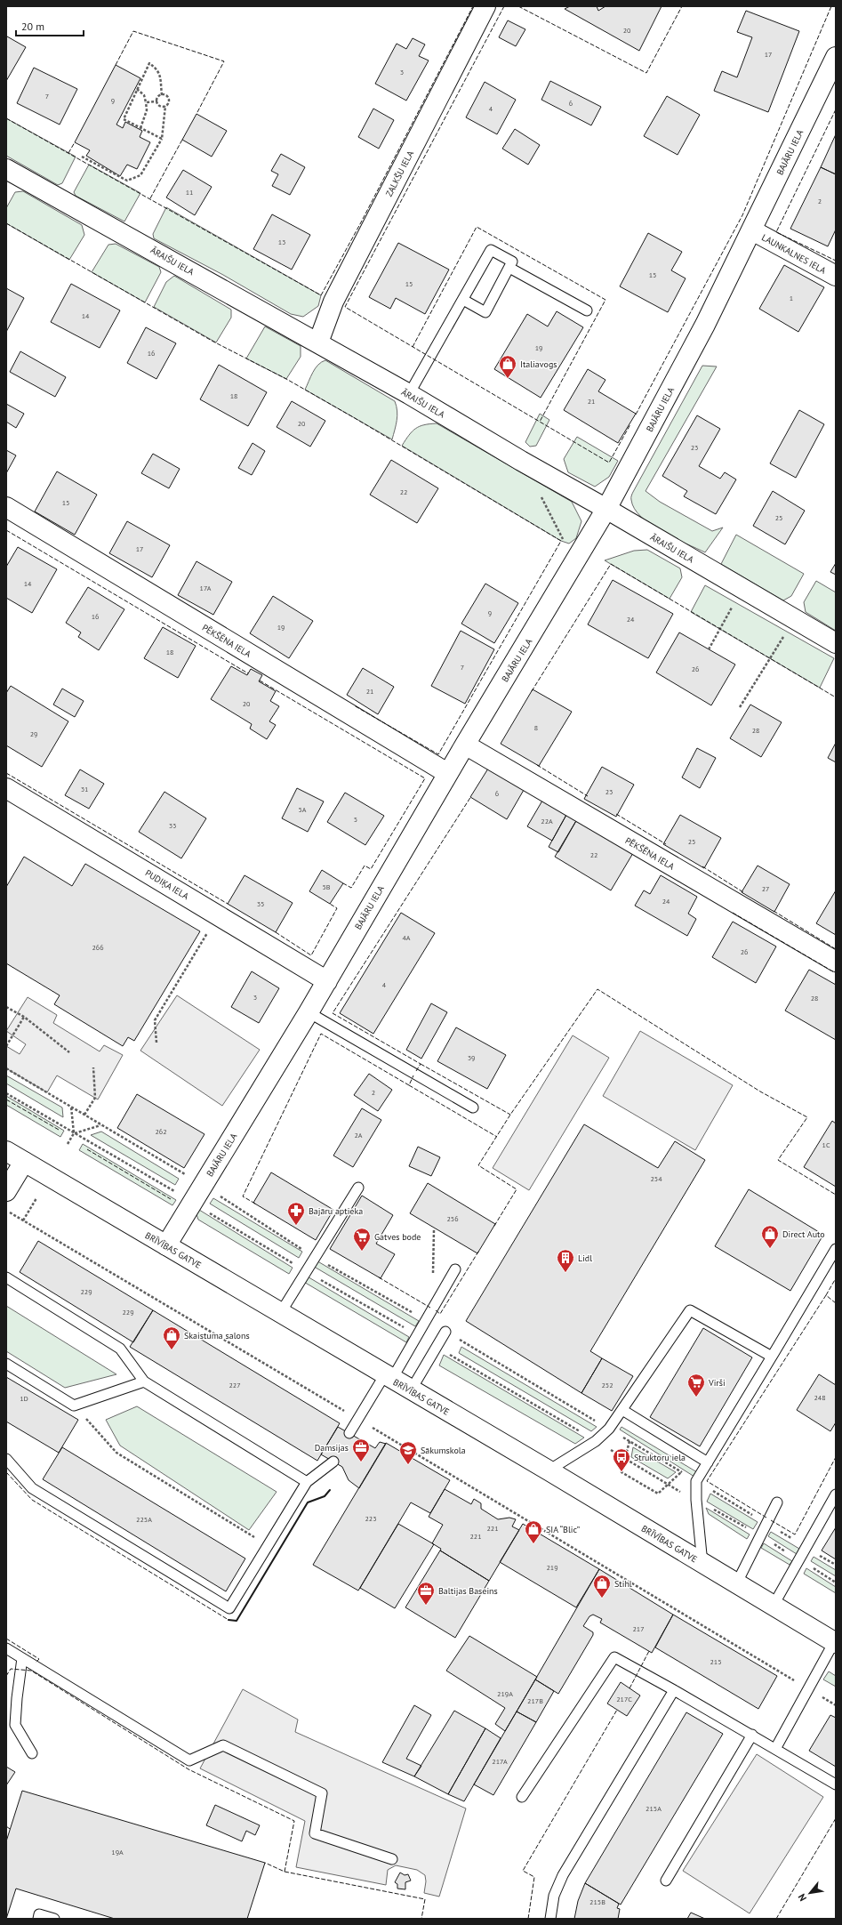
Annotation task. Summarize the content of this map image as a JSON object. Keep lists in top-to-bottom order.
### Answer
{
  "streets": {
    "main road": [
      "BAJĀRU IELA",
      "ZALKŠU IELA",
      "LAUNKALNES IELA",
      "ĀRAIŠU IELA",
      "PĒKŠĒNA IELA",
      "PUDIĶA IELA",
      "BRĪVĪBAS GATVE"
    ]
  },
  "crossings": [
    ["BAJĀRU IELA", "LAUNKALNES IELA"],
    ["BAJĀRU IELA", "ĀRAIŠU IELA"],
    ["BAJĀRU IELA", "PĒKŠĒNA IELA"],
    ["BAJĀRU IELA", "PUDIĶA IELA"],
    ["BAJĀRU IELA", "BRĪVĪBAS GATVE"],
    ["ZALKŠU IELA", "ĀRAIŠU IELA"]
  ],
  "places": {
    "shop": [
      "Italiavogs",
      "Direct Auto",
      "Skaistuma salons",
      "SIA “Blic”",
      "Stihl"
    ],
    "pharmacy": ["Bajāru aptieka"],
    "supermarket": ["Gatves bode", "Virši"],
    "building": ["Lidl"],
    "office": ["Damsijas", "Baltijas Baseins"],
    "school or university": ["Sākumskola"],
    "bus stop": ["Struktoru iela"]
  },
  "house_numbers": [
    "20",
    "17",
    "3",
    "7",
    "9",
    "6",
    "4",
    "11",
    "2",
    "13",
    "15",
    "15",
    "1",
    "14",
    "19",
    "16",
    "18",
    "21",
    "20",
    "23",
    "22",
    "15",
    "25",
    "17",
    "14",
    "17A",
    "9",
    "16",
    "24",
    "19",
    "18",
    "7",
    "26",
    "21",
    "20",
    "8",
    "28",
    "29",
    "31",
    "23",
    "6",
    "5A",
    "5",
    "22A",
    "33",
    "25",
    "22",
    "5B",
    "27",
    "24",
    "35",
    "4A",
    "266",
    "26",
    "4",
    "3",
    "28",
    "39",
    "2",
    "262",
    "2A",
    "1C",
    "254",
    "256",
    "229",
    "229",
    "227",
    "252",
    "248",
    "1D",
    "223",
    "225A",
    "221",
    "221",
    "219",
    "217",
    "215",
    "219A",
    "217C",
    "217B",
    "217A",
    "215A",
    "19A",
    "215B"
  ],
  "scale_bar": "20 m",
  "north": "bottom left"
}
